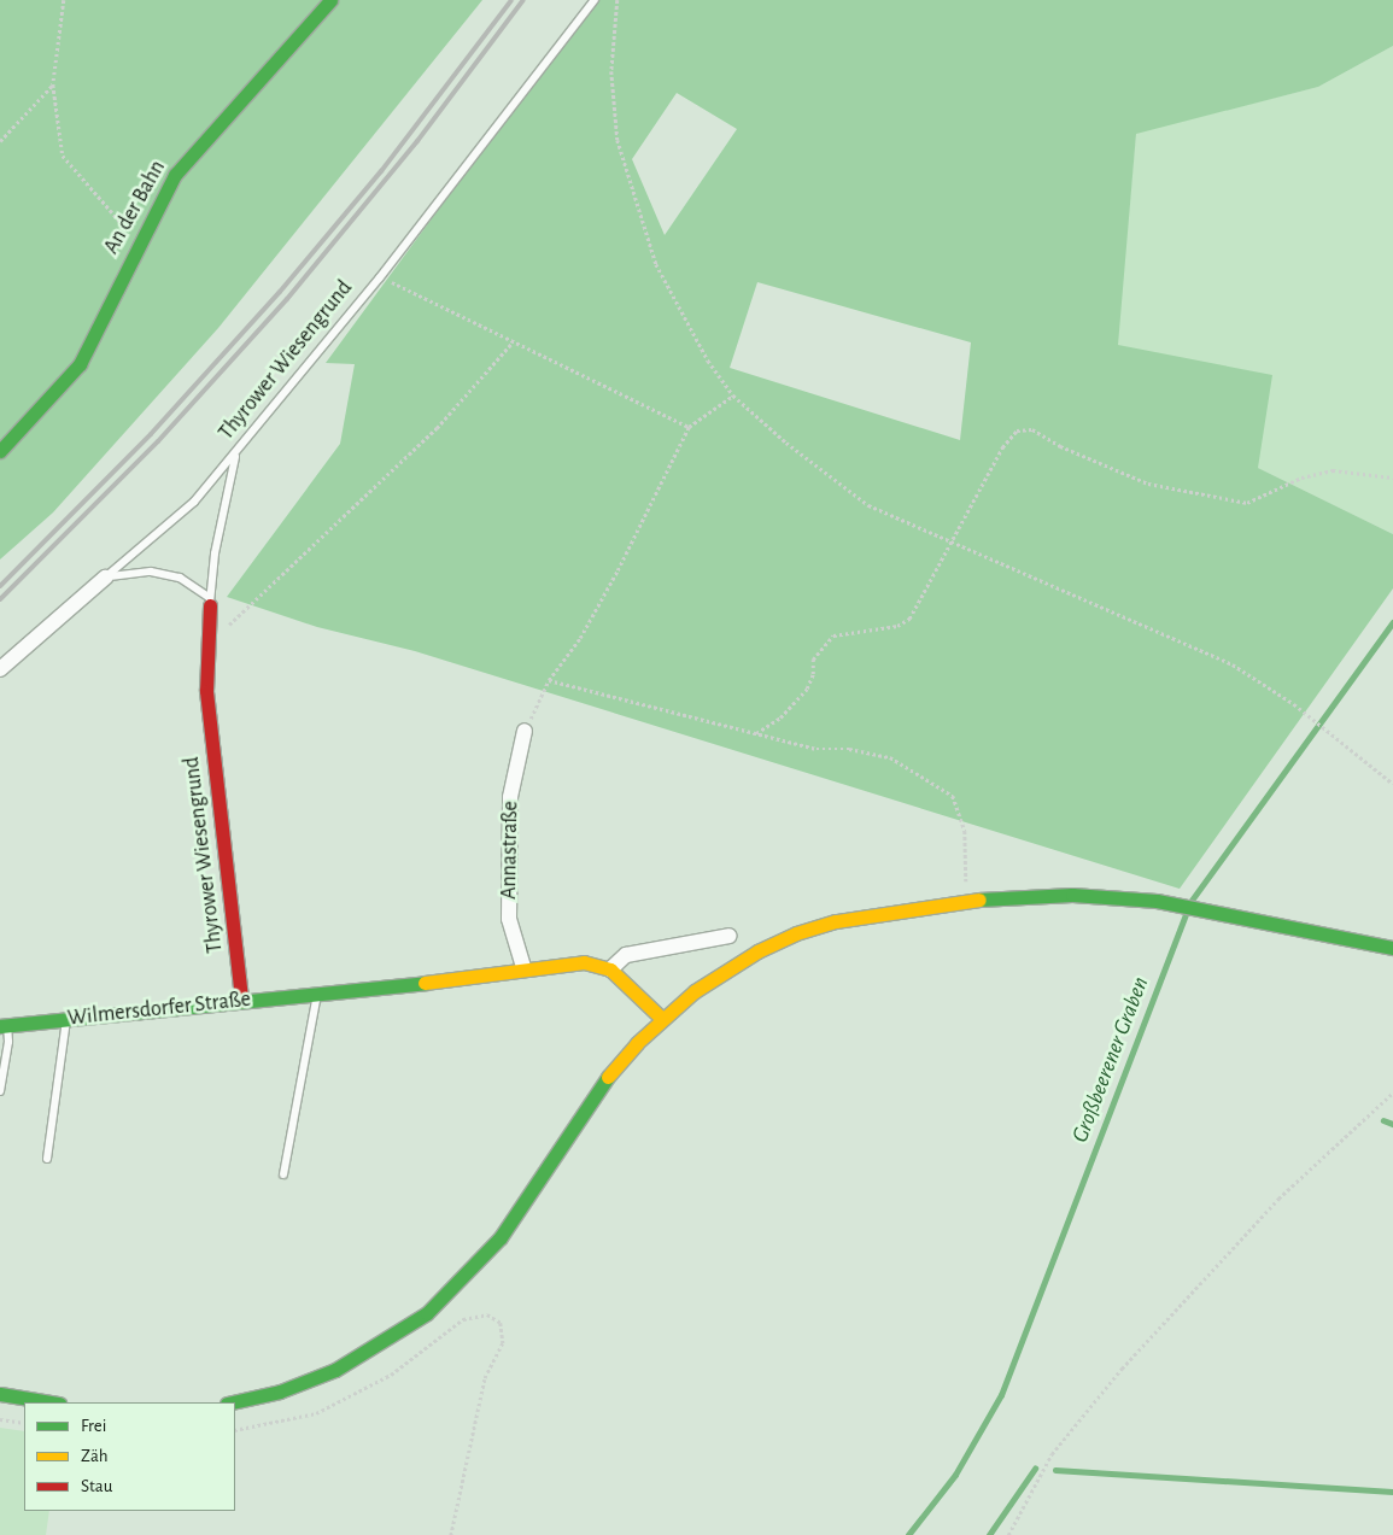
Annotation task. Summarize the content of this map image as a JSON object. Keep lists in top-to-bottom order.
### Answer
{
  "streets": {
    "street": [
      "An der Bahn",
      "Thyrower Wiesengrund",
      "Annastraße",
      "Wilmersdorfer Straße"
    ]
  },
  "crossings": [
    ["Thyrower Wiesengrund", "Wilmersdorfer Straße"],
    ["Annastraße", "Wilmersdorfer Straße"]
  ],
  "water": ["Großbeerener Graben"],
  "legend": ["Frei", "Zäh", "Stau"]
}
